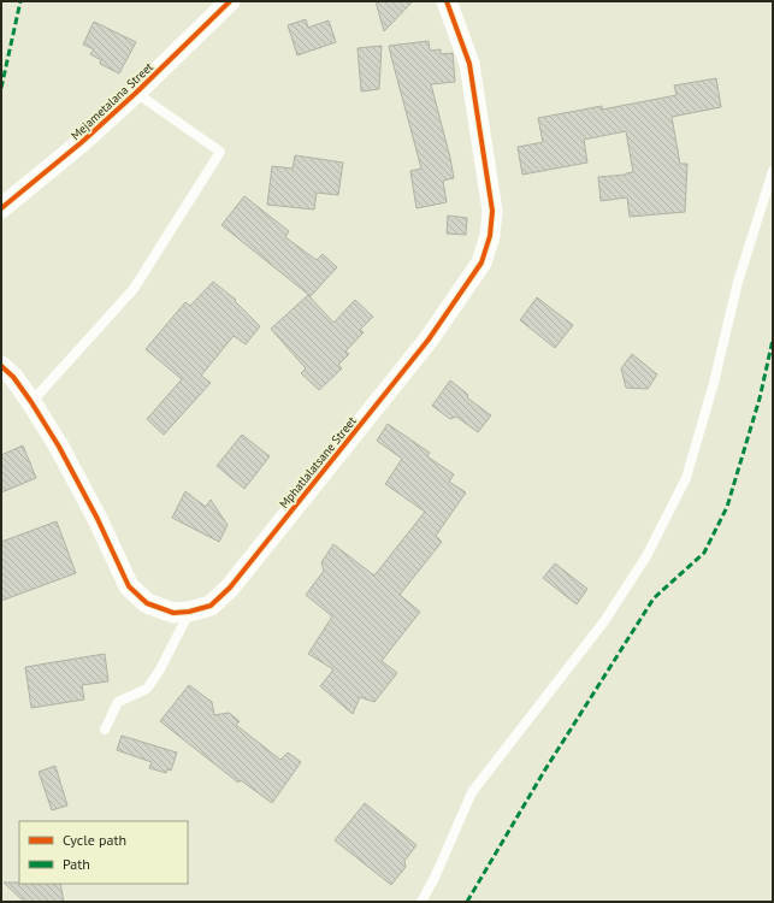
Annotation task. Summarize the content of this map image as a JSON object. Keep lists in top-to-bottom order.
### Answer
{
  "streets": {
    "street": ["Mejametalana Street", "Mphatlalatsane Street"]
  },
  "legend": ["Cycle path", "Path"]
}
